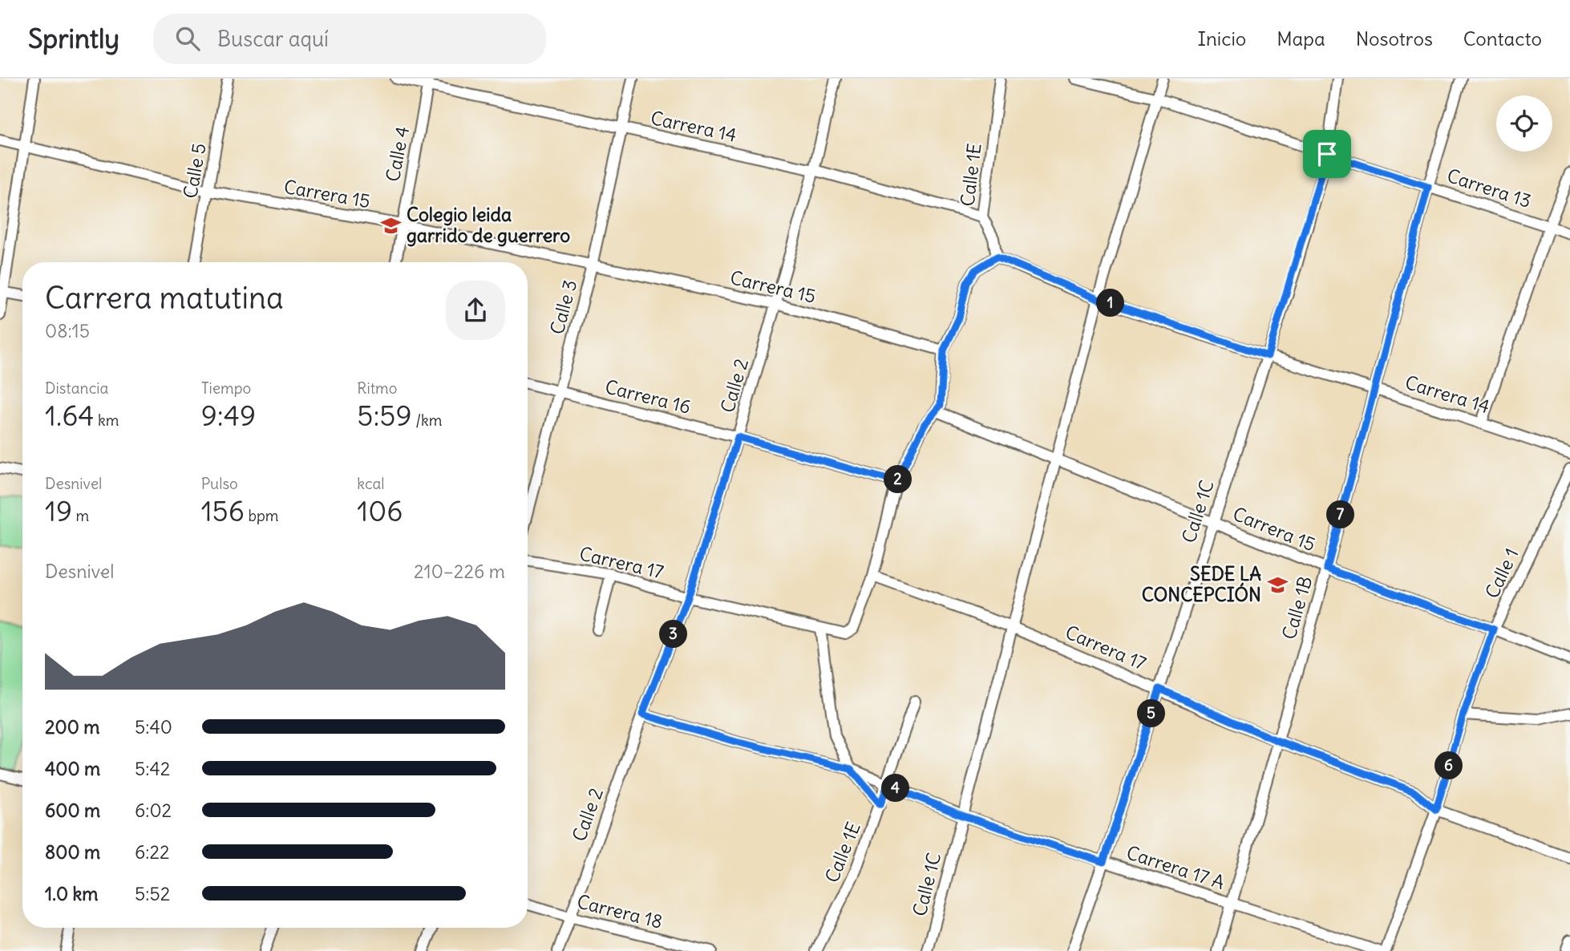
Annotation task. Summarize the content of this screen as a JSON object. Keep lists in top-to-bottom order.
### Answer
{
  "streets": {
    "street": [
      "Carrera 14",
      "Calle 4",
      "Calle 5",
      "Calle 1E",
      "Carrera 13",
      "Carrera 15",
      "Calle 3",
      "Calle 2",
      "Carrera 16",
      "Calle 1C",
      "Carrera 17",
      "Calle 1",
      "Calle 1B",
      "Carrera 17 A",
      "Carrera 18"
    ]
  },
  "crossings": [
    ["Carrera 14", "Calle 4"],
    ["Carrera 14", "Calle 1E"],
    ["Carrera 14", "Calle 3"],
    ["Carrera 14", "Calle 2"],
    ["Carrera 14", "Calle 1C"],
    ["Carrera 14", "Calle 1B"],
    ["Calle 4", "Carrera 15"],
    ["Calle 5", "Carrera 15"],
    ["Calle 1E", "Carrera 17 A"],
    ["Carrera 13", "Calle 1C"],
    ["Carrera 13", "Calle 1B"],
    ["Carrera 15", "Calle 3"],
    ["Carrera 15", "Calle 2"],
    ["Carrera 15", "Calle 1C"],
    ["Carrera 15", "Calle 1"],
    ["Carrera 15", "Calle 1B"],
    ["Calle 3", "Carrera 16"],
    ["Calle 2", "Carrera 16"],
    ["Calle 2", "Carrera 17"],
    ["Calle 2", "Carrera 17 A"],
    ["Calle 2", "Carrera 18"],
    ["Calle 1C", "Carrera 17"],
    ["Calle 1C", "Carrera 17 A"],
    ["Carrera 17", "Calle 1"],
    ["Carrera 17", "Calle 1B"],
    ["Calle 1B", "Carrera 17 A"]
  ],
  "places": {
    "school or university": ["Colegio leida garrido de guerrero", "SEDE LA CONCEPCIÓN"]
  },
  "page": {
    "header": "Sprintly",
    "search": "Buscar aquí",
    "nav": [
      "Inicio",
      "Mapa",
      "Nosotros",
      "Contacto"
    ],
    "heading": ["Carrera matutina", "08:15"],
    "pins": [
      "1",
      "2",
      "7",
      "3",
      "5",
      "6",
      "4"
    ],
    "stats": [
      ["Distancia", "1.64 km"],
      ["Tiempo", "9:49"],
      ["Ritmo", "5:59 /km"],
      ["Desnivel", "19 m"],
      ["Pulso", "156 bpm"],
      ["kcal", "106"]
    ],
    "chart": ["Desnivel", "210–226 m"],
    "list": [
      {
        "name": "200 m",
        "note": "5:40"
      },
      {
        "name": "400 m",
        "note": "5:42"
      },
      {
        "name": "600 m",
        "note": "6:02"
      },
      {
        "name": "800 m",
        "note": "6:22"
      },
      {
        "name": "1.0 km",
        "note": "5:52"
      }
    ]
  }
}
